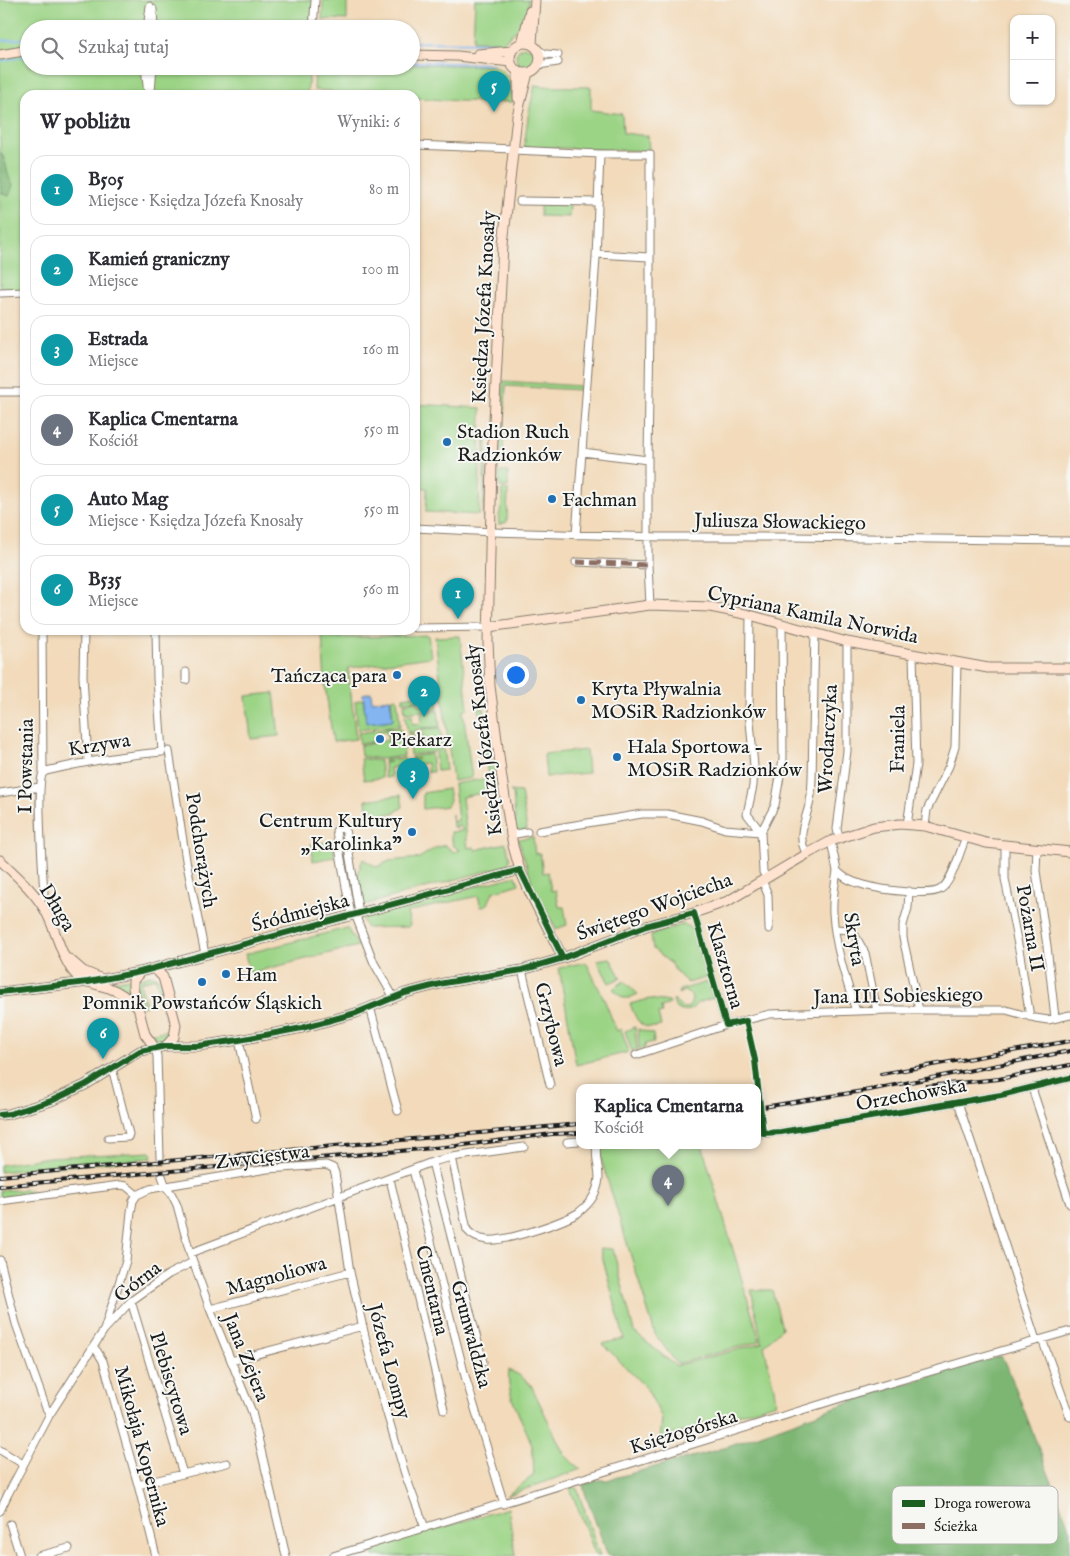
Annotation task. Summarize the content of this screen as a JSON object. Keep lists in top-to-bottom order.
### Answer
{
  "streets": {
    "street": [
      "Księdza Józefa Knosały",
      "Juliusza Słowackiego",
      "Cypriana Kamila Norwida",
      "Wrodarczyka",
      "Franiela",
      "Krzywa",
      "I Powstania",
      "Podchorążych",
      "Świętego Wojciecha",
      "Długa",
      "Śródmiejska",
      "Pożarna II",
      "Skryta",
      "Klasztorna",
      "Jana III Sobieskiego",
      "Grzybowa",
      "Orzechowska",
      "Zwycięstwa",
      "Magnoliowa",
      "Górna",
      "Cmentarna",
      "Grunwaldzka",
      "Jana Zejera",
      "Józefa Lompy",
      "Plebiscytowa",
      "Księżogórska",
      "Mikołaja Kopernika"
    ]
  },
  "crossings": [
    ["Księdza Józefa Knosały", "Juliusza Słowackiego"],
    ["Księdza Józefa Knosały", "Cypriana Kamila Norwida"],
    ["Księdza Józefa Knosały", "Świętego Wojciecha"],
    ["Księdza Józefa Knosały", "Śródmiejska"],
    ["Cypriana Kamila Norwida", "Wrodarczyka"],
    ["Cypriana Kamila Norwida", "Franiela"],
    ["Wrodarczyka", "Świętego Wojciecha"],
    ["Wrodarczyka", "Skryta"],
    ["Franiela", "Świętego Wojciecha"],
    ["Krzywa", "I Powstania"],
    ["Krzywa", "Podchorążych"],
    ["I Powstania", "Długa"],
    ["Podchorążych", "Śródmiejska"],
    ["Świętego Wojciecha", "Śródmiejska"],
    ["Świętego Wojciecha", "Pożarna II"],
    ["Świętego Wojciecha", "Klasztorna"],
    ["Świętego Wojciecha", "Grzybowa"],
    ["Długa", "Śródmiejska"],
    ["Pożarna II", "Jana III Sobieskiego"],
    ["Skryta", "Jana III Sobieskiego"],
    ["Klasztorna", "Jana III Sobieskiego"],
    ["Zwycięstwa", "Jana Zejera"],
    ["Zwycięstwa", "Józefa Lompy"],
    ["Magnoliowa", "Jana Zejera"],
    ["Magnoliowa", "Józefa Lompy"],
    ["Górna", "Jana Zejera"],
    ["Górna", "Plebiscytowa"],
    ["Grunwaldzka", "Księżogórska"],
    ["Józefa Lompy", "Księżogórska"]
  ],
  "places": [
    "Stadion Ruch Radzionków",
    "Fachman",
    "Tańcząca para",
    "Kryta Pływalnia MOSiR Radzionków",
    "Piekarz",
    "Hala Sportowa - MOSiR Radzionków",
    "Centrum Kultury „Karolinka”",
    "Ham",
    "Pomnik Powstańców Śląskich"
  ],
  "legend": ["Droga rowerowa", "Ścieżka"],
  "page": {
    "map_buttons": ["+", "−"],
    "search": "Szukaj tutaj",
    "pins": [
      "5",
      "1",
      "2",
      "3",
      "6",
      "4"
    ],
    "heading": ["W pobliżu", "Wyniki: 6"],
    "list": [
      {
        "mark": "1",
        "name": "B505",
        "note": "Miejsce · Księdza Józefa Knosały",
        "value": "80 m"
      },
      {
        "mark": "2",
        "name": "Kamień graniczny",
        "note": "Miejsce",
        "value": "100 m"
      },
      {
        "mark": "3",
        "name": "Estrada",
        "note": "Miejsce",
        "value": "160 m"
      },
      {
        "mark": "4",
        "name": "Kaplica Cmentarna",
        "note": "Kościół",
        "value": "550 m"
      },
      {
        "mark": "5",
        "name": "Auto Mag",
        "note": "Miejsce · Księdza Józefa Knosały",
        "value": "550 m"
      },
      {
        "mark": "6",
        "name": "B535",
        "note": "Miejsce",
        "value": "560 m"
      }
    ],
    "popup": ["Kaplica Cmentarna", "Kościół"]
  }
}
